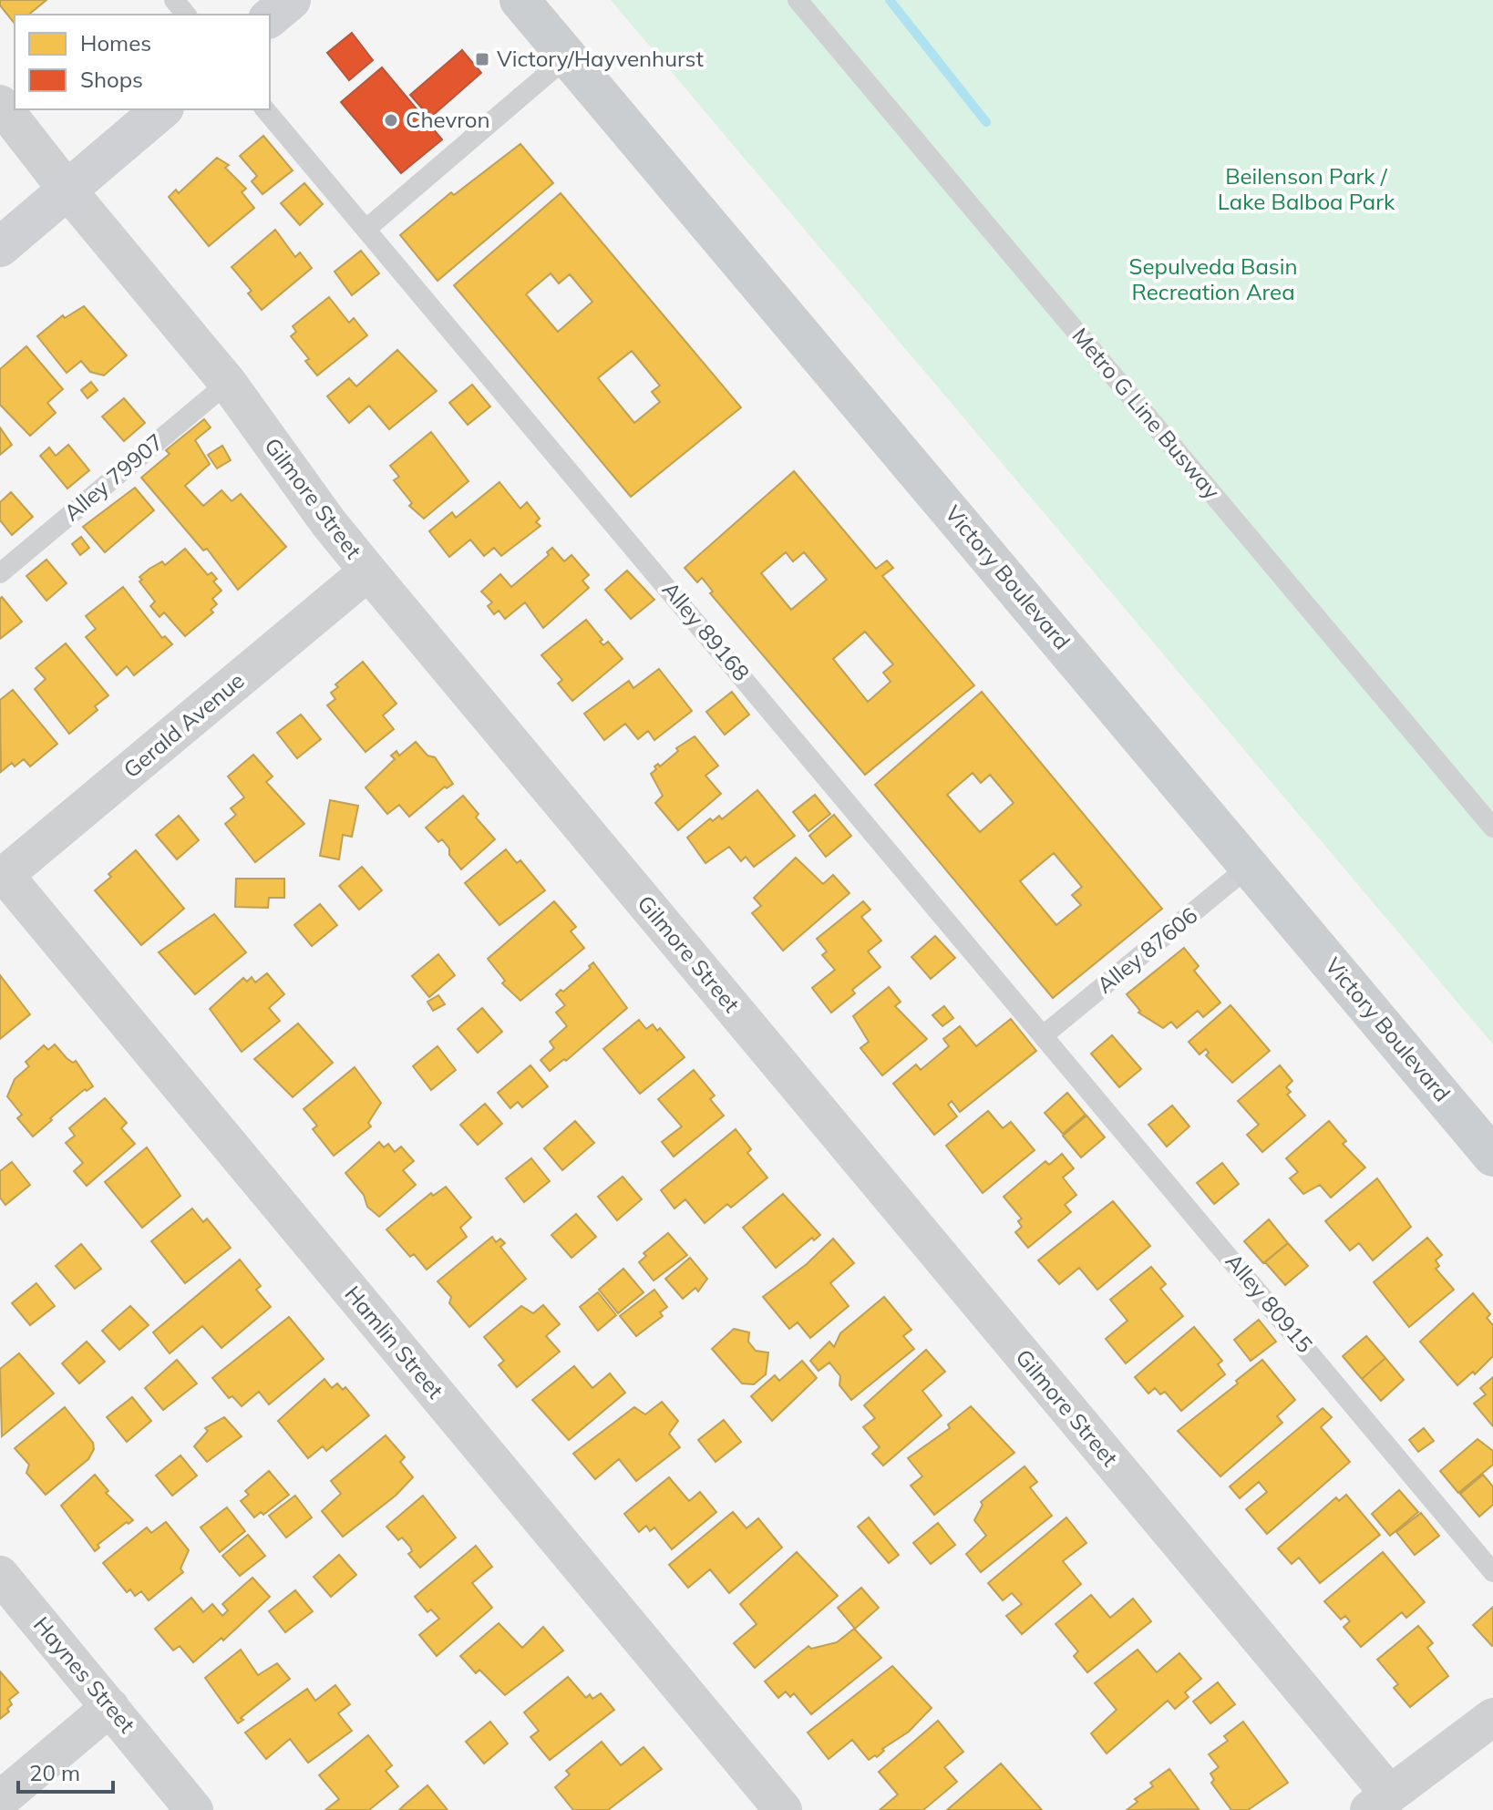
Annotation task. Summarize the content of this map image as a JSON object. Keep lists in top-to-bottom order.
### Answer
{
  "streets": {
    "main road": ["Victory Boulevard"],
    "street": [
      "Gilmore Street",
      "Gerald Avenue",
      "Hamlin Street",
      "Haynes Street"
    ],
    "lane": [
      "Metro G Line Busway",
      "Alley 79907",
      "Alley 89168",
      "Alley 87606",
      "Alley 80915"
    ]
  },
  "crossings": [
    ["Alley 79907", "Gilmore Street"],
    ["Gilmore Street", "Gerald Avenue"],
    ["Victory Boulevard", "Alley 87606"],
    ["Alley 89168", "Alley 87606"],
    ["Alley 89168", "Alley 80915"],
    ["Gerald Avenue", "Hamlin Street"],
    ["Alley 87606", "Alley 80915"]
  ],
  "parks": ["Beilenson Park / Lake Balboa Park", "Sepulveda Basin Recreation Area"],
  "places": {
    "transit": ["Victory/Hayvenhurst"],
    "other": ["Chevron"]
  },
  "legend": ["Homes", "Shops"],
  "scale_bar": "20 m"
}
